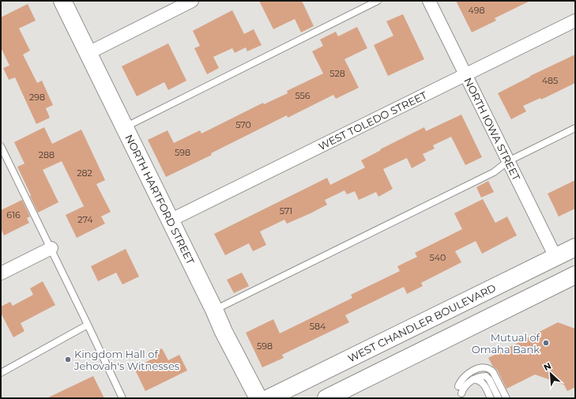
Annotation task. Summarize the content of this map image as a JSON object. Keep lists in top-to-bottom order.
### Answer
{
  "streets": {
    "main road": ["NORTH HARTFORD STREET", "WEST CHANDLER BOULEVARD"],
    "street": ["WEST TOLEDO STREET", "NORTH IOWA STREET"]
  },
  "crossings": [
    ["WEST TOLEDO STREET", "NORTH IOWA STREET"],
    ["WEST TOLEDO STREET", "NORTH HARTFORD STREET"],
    ["NORTH IOWA STREET", "WEST CHANDLER BOULEVARD"]
  ],
  "places": ["Mutual of Omaha Bank", "Kingdom Hall of Jehovah's Witnesses"],
  "house_numbers": [
    "498",
    "528",
    "485",
    "556",
    "298",
    "570",
    "598",
    "288",
    "282",
    "571",
    "616",
    "274",
    "540",
    "584",
    "598"
  ],
  "north": "top left"
}
